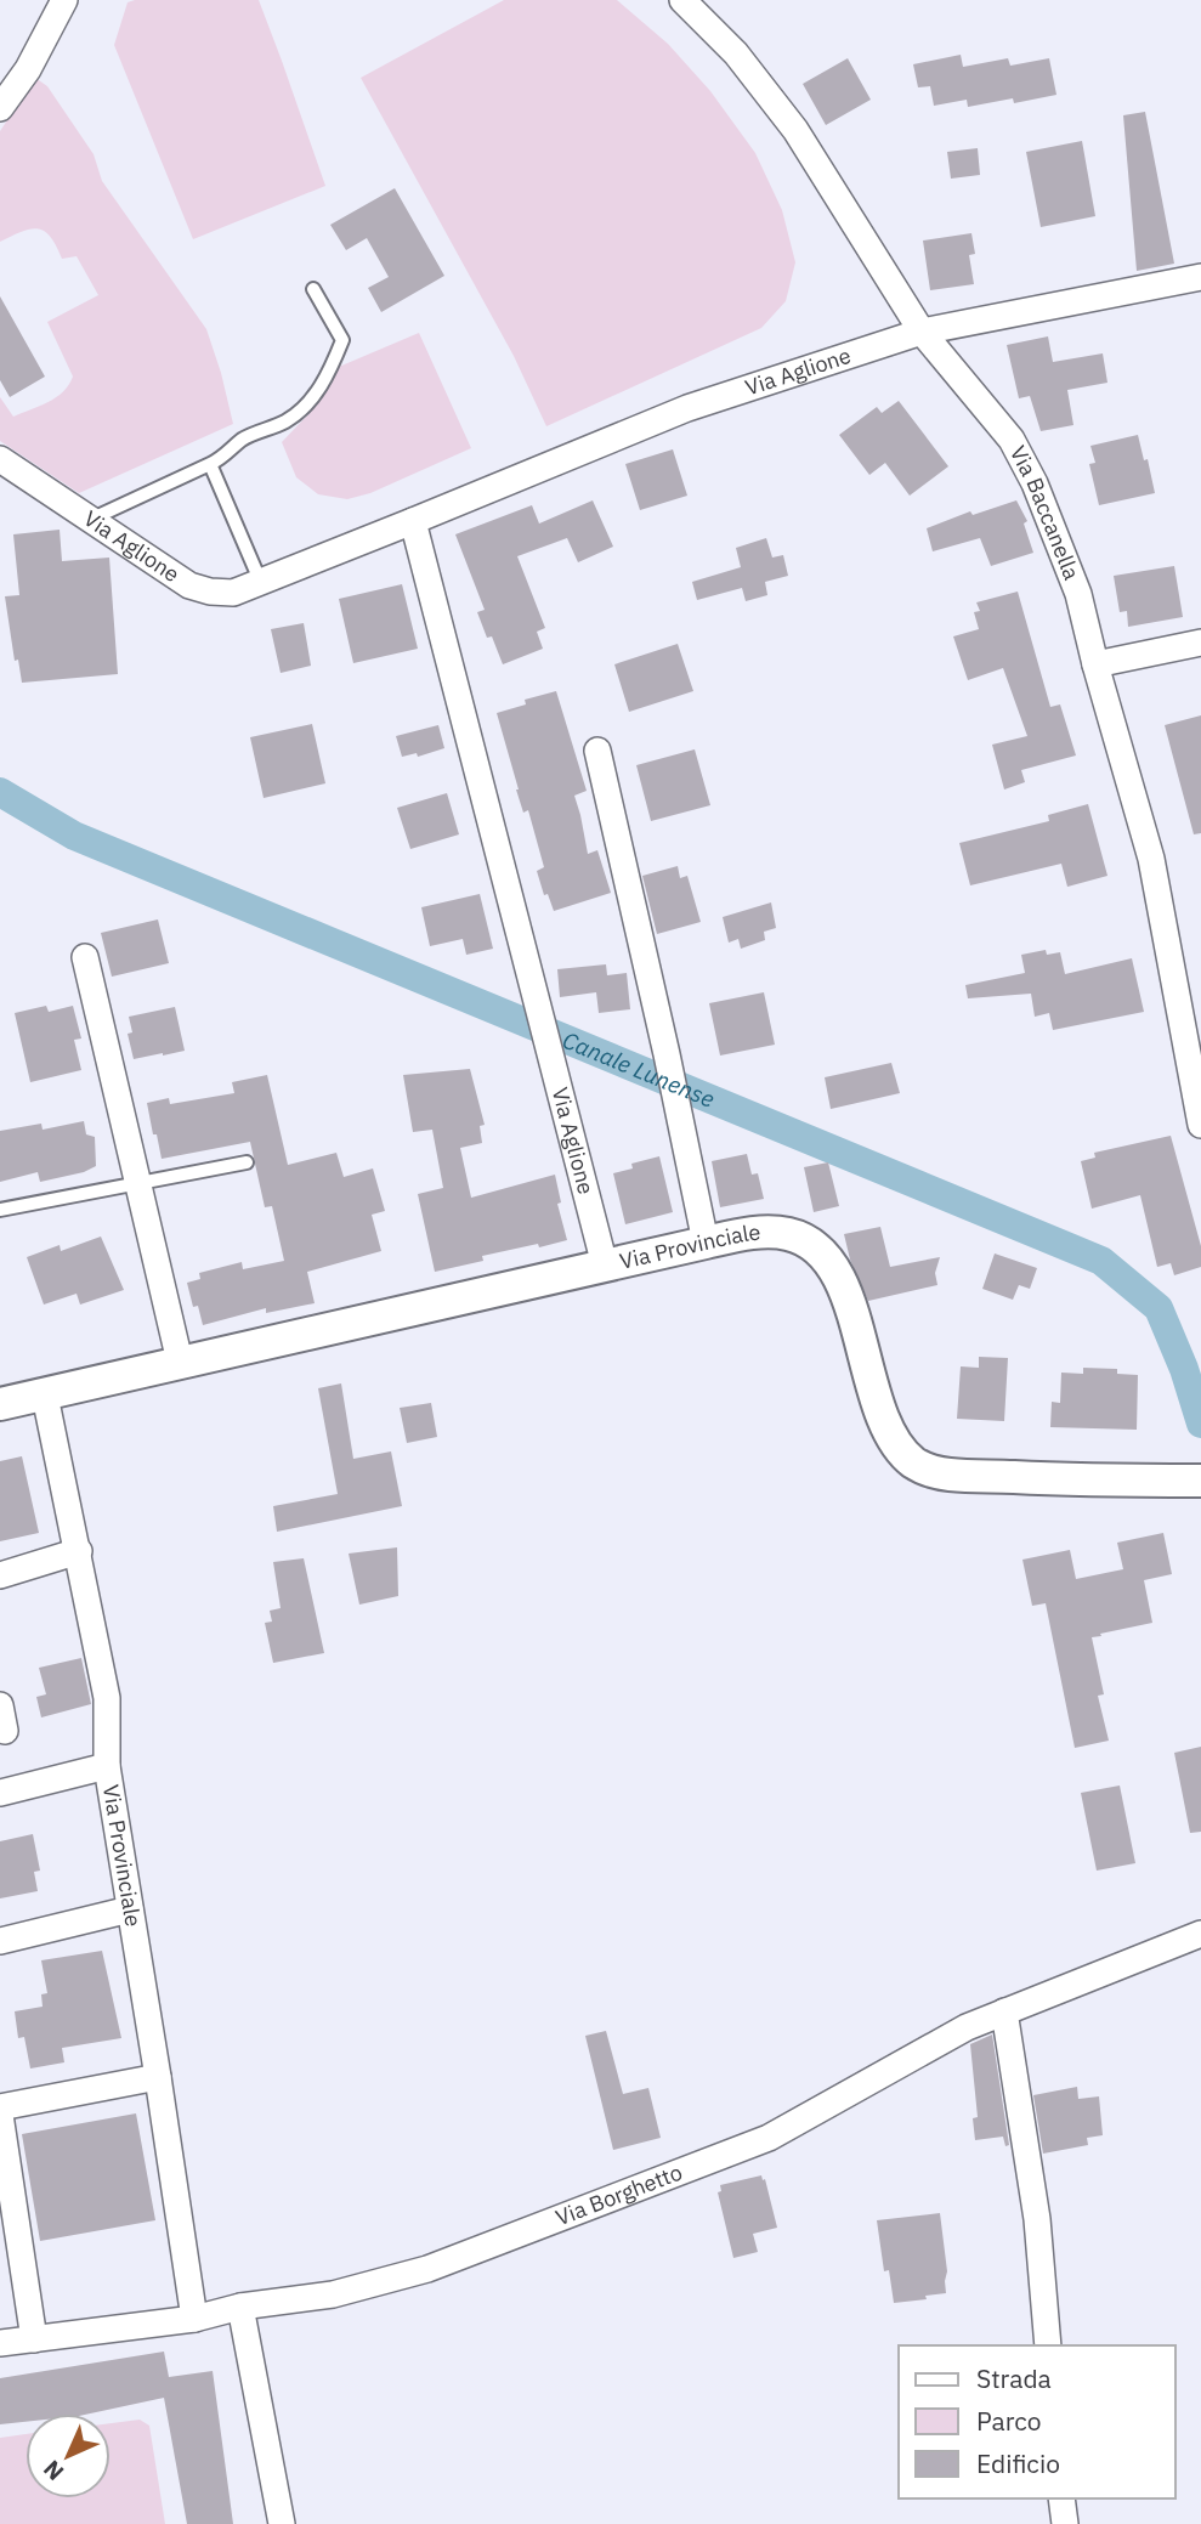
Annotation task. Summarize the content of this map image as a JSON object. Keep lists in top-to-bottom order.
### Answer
{
  "streets": {
    "street": [
      "Via Aglione",
      "Via Baccanella",
      "Via Provinciale",
      "Via Borghetto"
    ]
  },
  "crossings": [
    ["Via Aglione", "Via Baccanella"],
    ["Via Aglione", "Via Provinciale"],
    ["Via Provinciale", "Via Borghetto"]
  ],
  "water": ["Canale Lunense"],
  "legend": ["Strada", "Parco", "Edificio"],
  "north": "bottom left"
}
